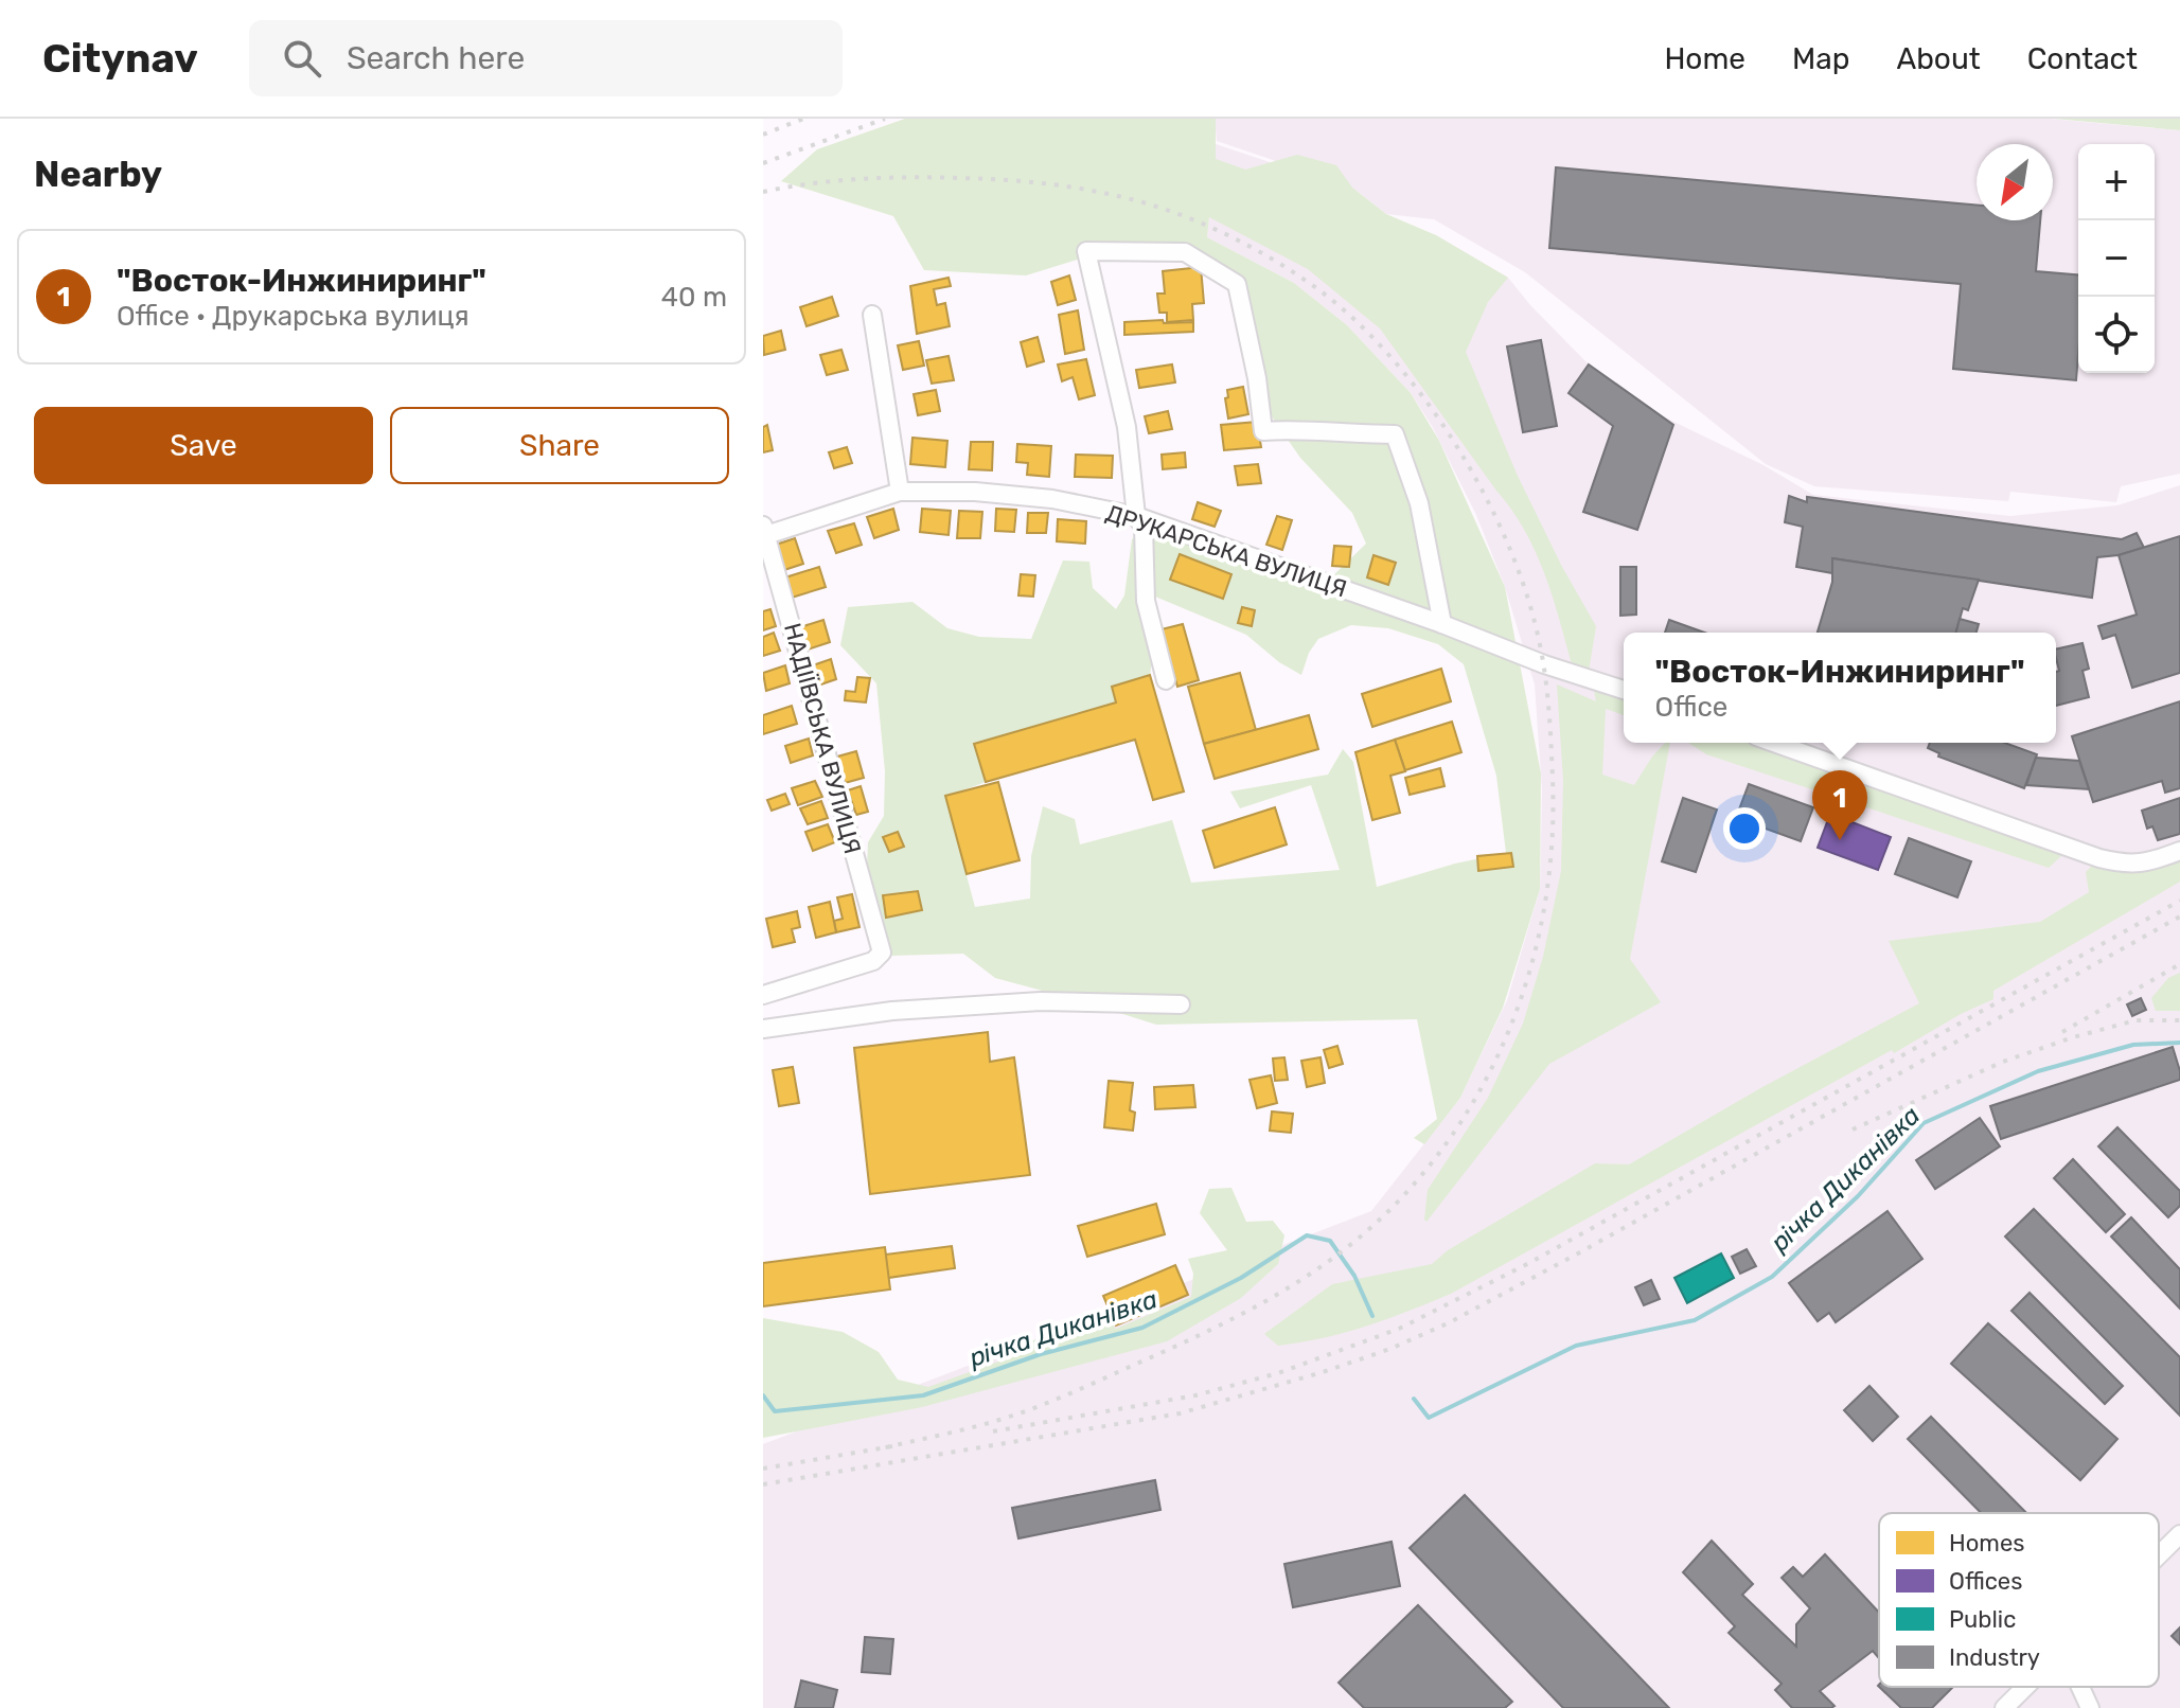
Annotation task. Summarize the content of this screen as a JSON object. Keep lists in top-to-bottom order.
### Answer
{
  "streets": {
    "street": ["ДРУКАРСЬКА ВУЛИЦЯ", "НАДІЇВСЬКА ВУЛИЦЯ"]
  },
  "crossings": [
    ["ДРУКАРСЬКА ВУЛИЦЯ", "НАДІЇВСЬКА ВУЛИЦЯ"]
  ],
  "water": ["річка Диканівка"],
  "legend": [
    "Homes",
    "Offices",
    "Public",
    "Industry"
  ],
  "north": "bottom left",
  "page": {
    "header": "Citynav",
    "search": "Search here",
    "nav": [
      "Home",
      "Map",
      "About",
      "Contact"
    ],
    "heading": "Nearby",
    "map_buttons": ["+", "−"],
    "list": [
      {
        "mark": "1",
        "name": "\"Восток-Инжиниринг\"",
        "note": "Office · Друкарська вулиця",
        "value": "40 m"
      }
    ],
    "buttons": ["Save", "Share"],
    "popup": ["\"Восток-Инжиниринг\"", "Office"],
    "pins": "1"
  }
}
